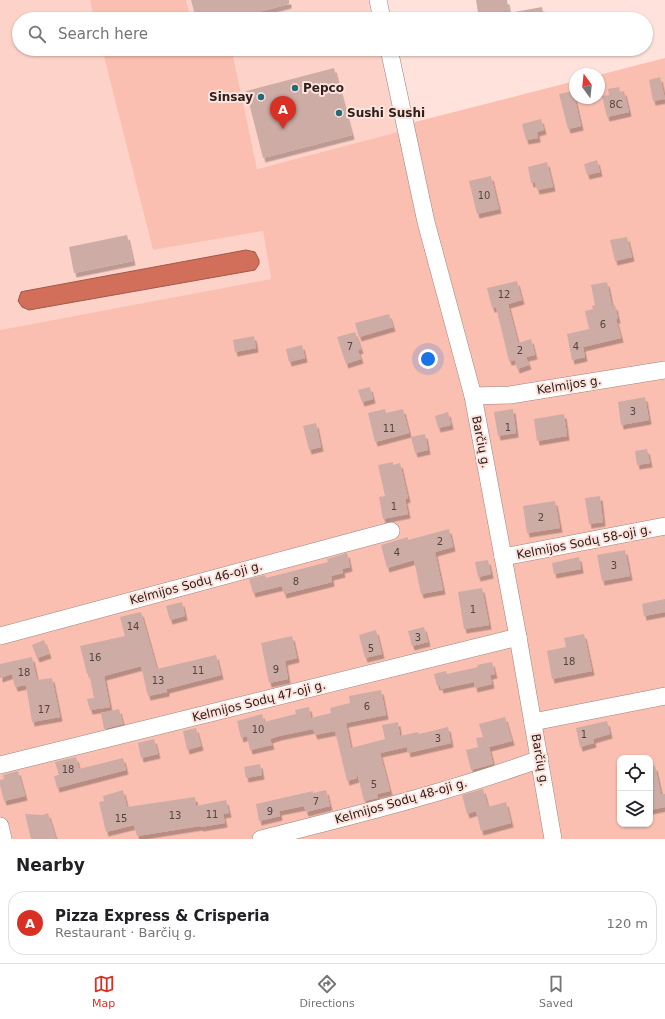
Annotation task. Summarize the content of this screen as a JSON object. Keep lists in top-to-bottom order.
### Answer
{
  "streets": {
    "street": [
      "Kelmijos g.",
      "Barčių g.",
      "Kelmijos Sodų 58-oji g.",
      "Kelmijos Sodų 46-oji g.",
      "Kelmijos Sodų 47-oji g.",
      "Kelmijos Sodų 48-oji g."
    ]
  },
  "crossings": [
    ["Kelmijos g.", "Barčių g."],
    ["Barčių g.", "Kelmijos Sodų 58-oji g."],
    ["Barčių g.", "Kelmijos Sodų 47-oji g."],
    ["Barčių g.", "Kelmijos Sodų 48-oji g."]
  ],
  "places": ["Pepco", "Sinsay", "Sushi Sushi"],
  "house_numbers": [
    "8C",
    "10",
    "12",
    "6",
    "7",
    "4",
    "2",
    "3",
    "1",
    "11",
    "1",
    "2",
    "2",
    "4",
    "3",
    "8",
    "1",
    "14",
    "3",
    "5",
    "16",
    "18",
    "9",
    "11",
    "18",
    "13",
    "6",
    "17",
    "10",
    "1",
    "3",
    "18",
    "5",
    "7",
    "9",
    "11",
    "13",
    "15"
  ],
  "north": "top",
  "page": {
    "search": "Search here",
    "pins": "A",
    "heading": "Nearby",
    "list": [
      {
        "mark": "A",
        "name": "Pizza Express & Crisperia",
        "note": "Restaurant · Barčių g.",
        "value": "120 m"
      }
    ],
    "nav": ["Map", "Directions", "Saved"]
  }
}
